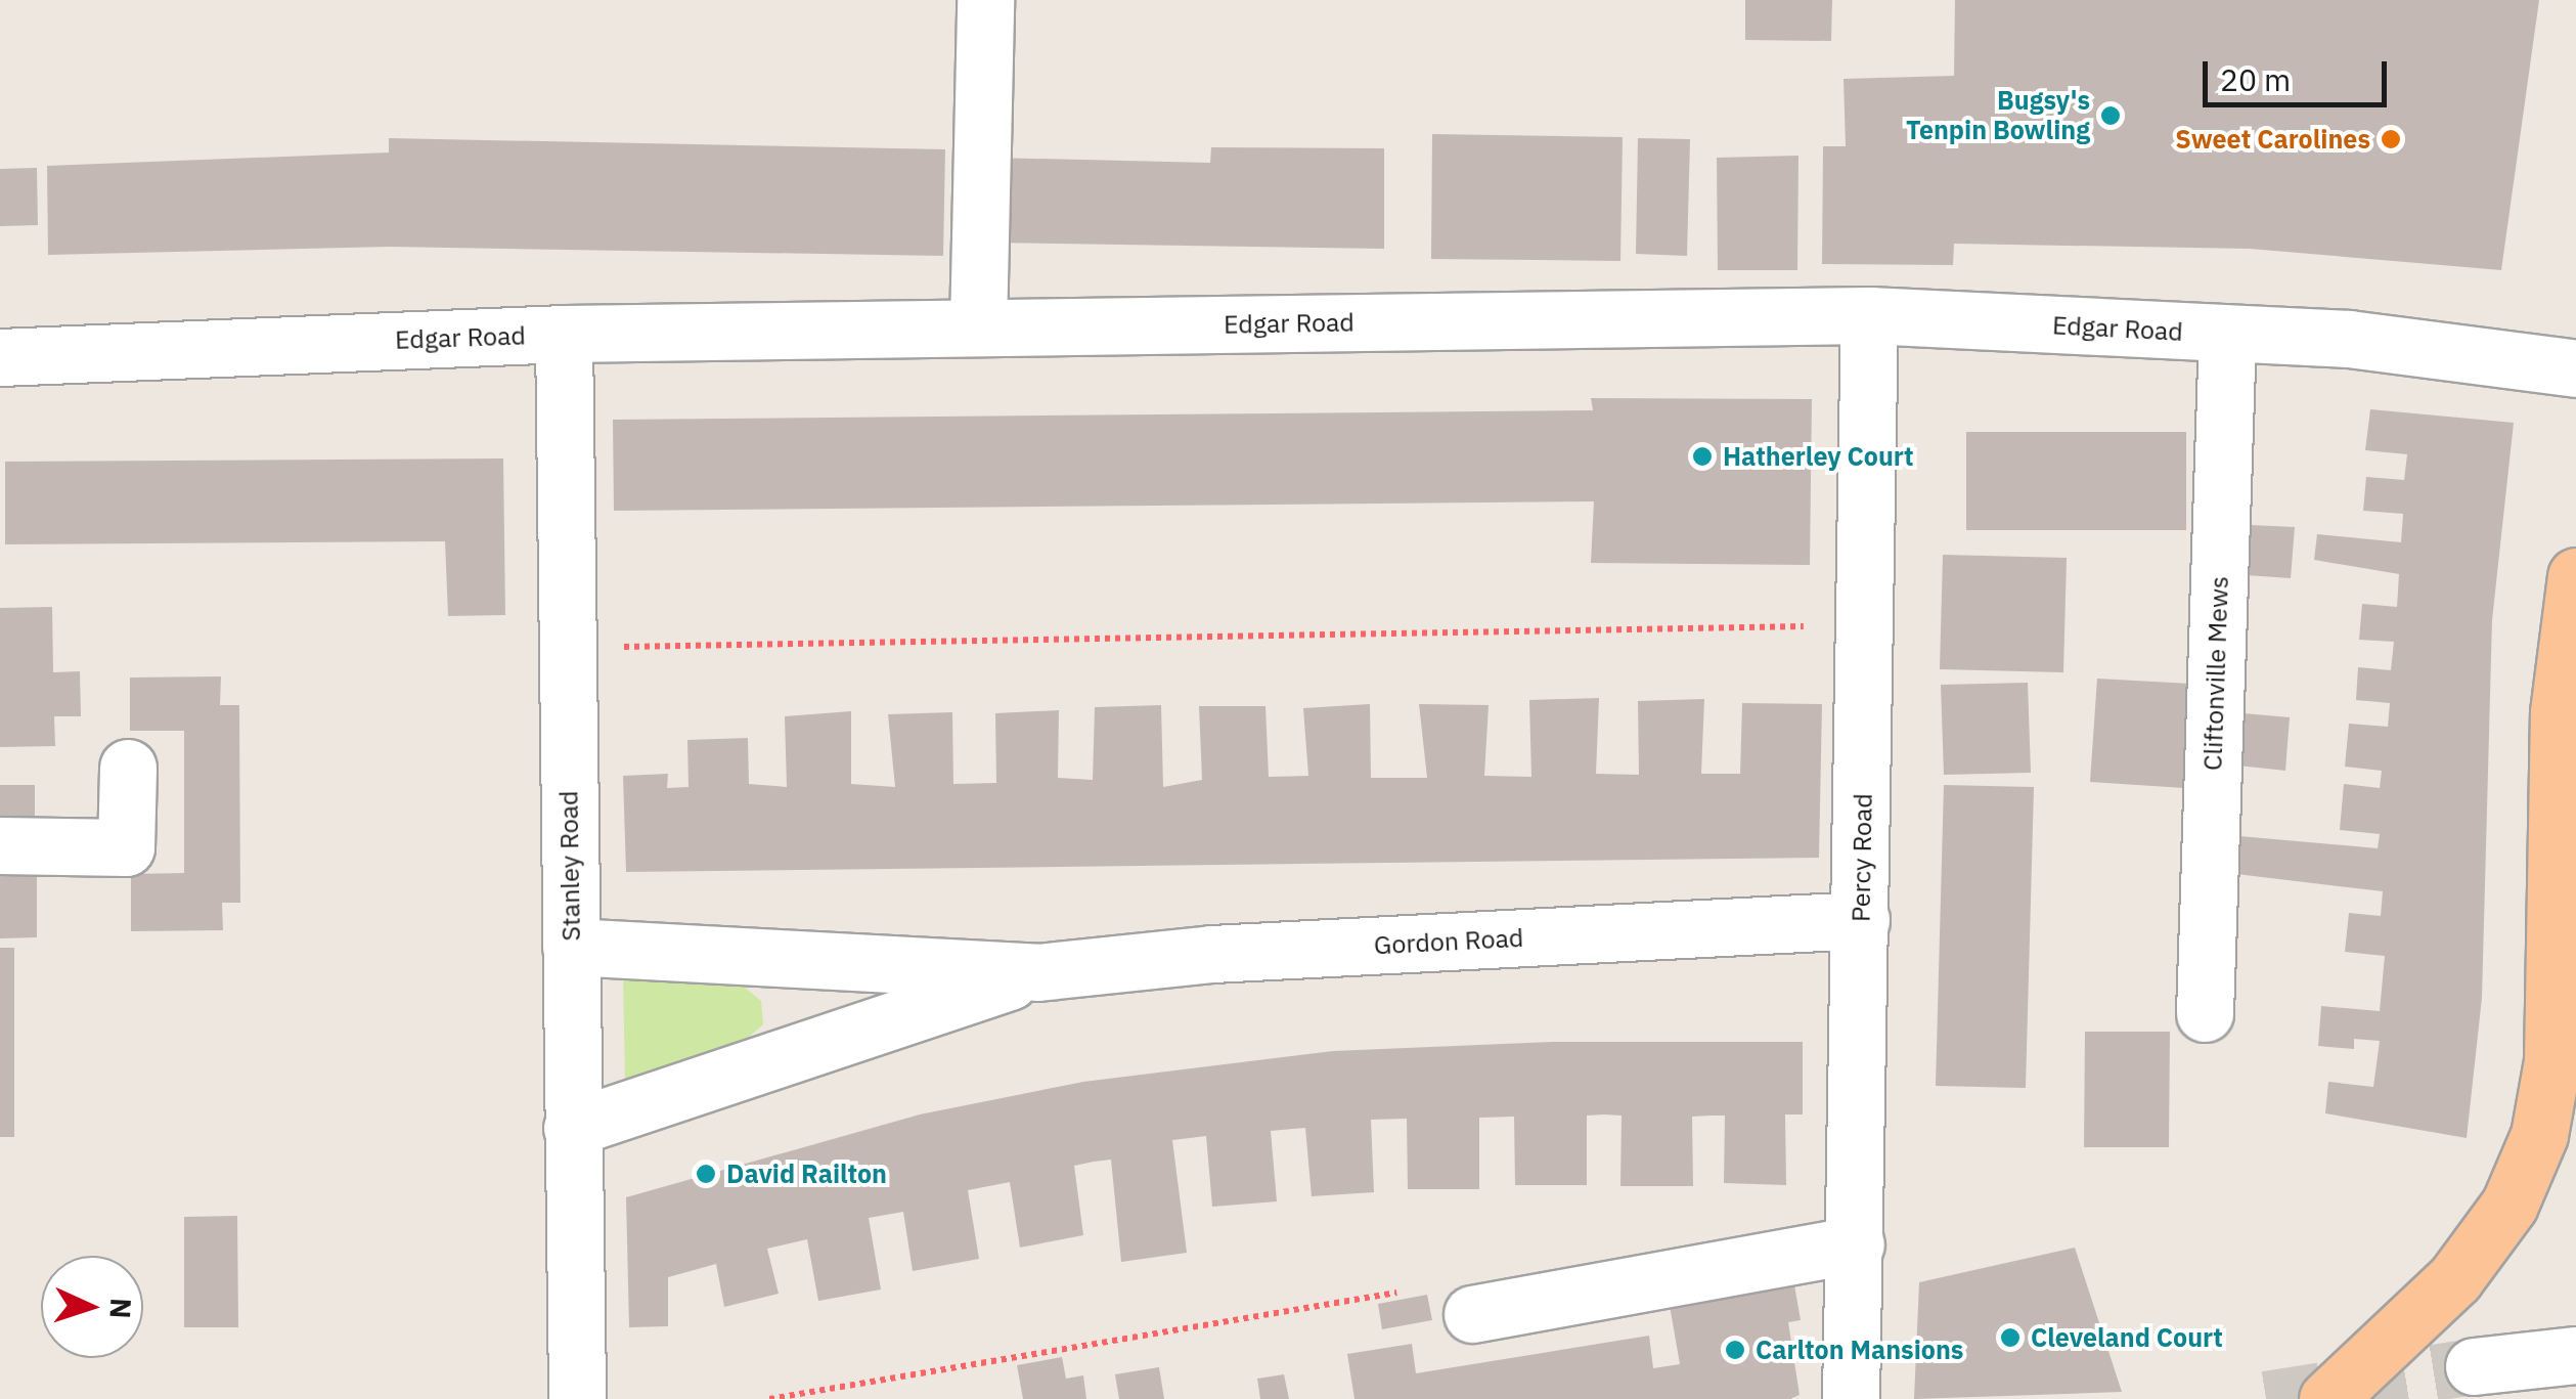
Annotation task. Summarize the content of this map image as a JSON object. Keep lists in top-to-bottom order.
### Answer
{
  "streets": {
    "street": [
      "Edgar Road",
      "Cliftonville Mews",
      "Percy Road",
      "Stanley Road",
      "Gordon Road"
    ]
  },
  "crossings": [
    ["Edgar Road", "Cliftonville Mews"],
    ["Edgar Road", "Percy Road"],
    ["Edgar Road", "Stanley Road"],
    ["Percy Road", "Gordon Road"],
    ["Stanley Road", "Gordon Road"]
  ],
  "places": [
    "Bugsy's Tenpin Bowling",
    "Sweet Carolines",
    "Hatherley Court",
    "David Railton",
    "Cleveland Court",
    "Carlton Mansions"
  ],
  "scale_bar": "20 m",
  "north": "right"
}
